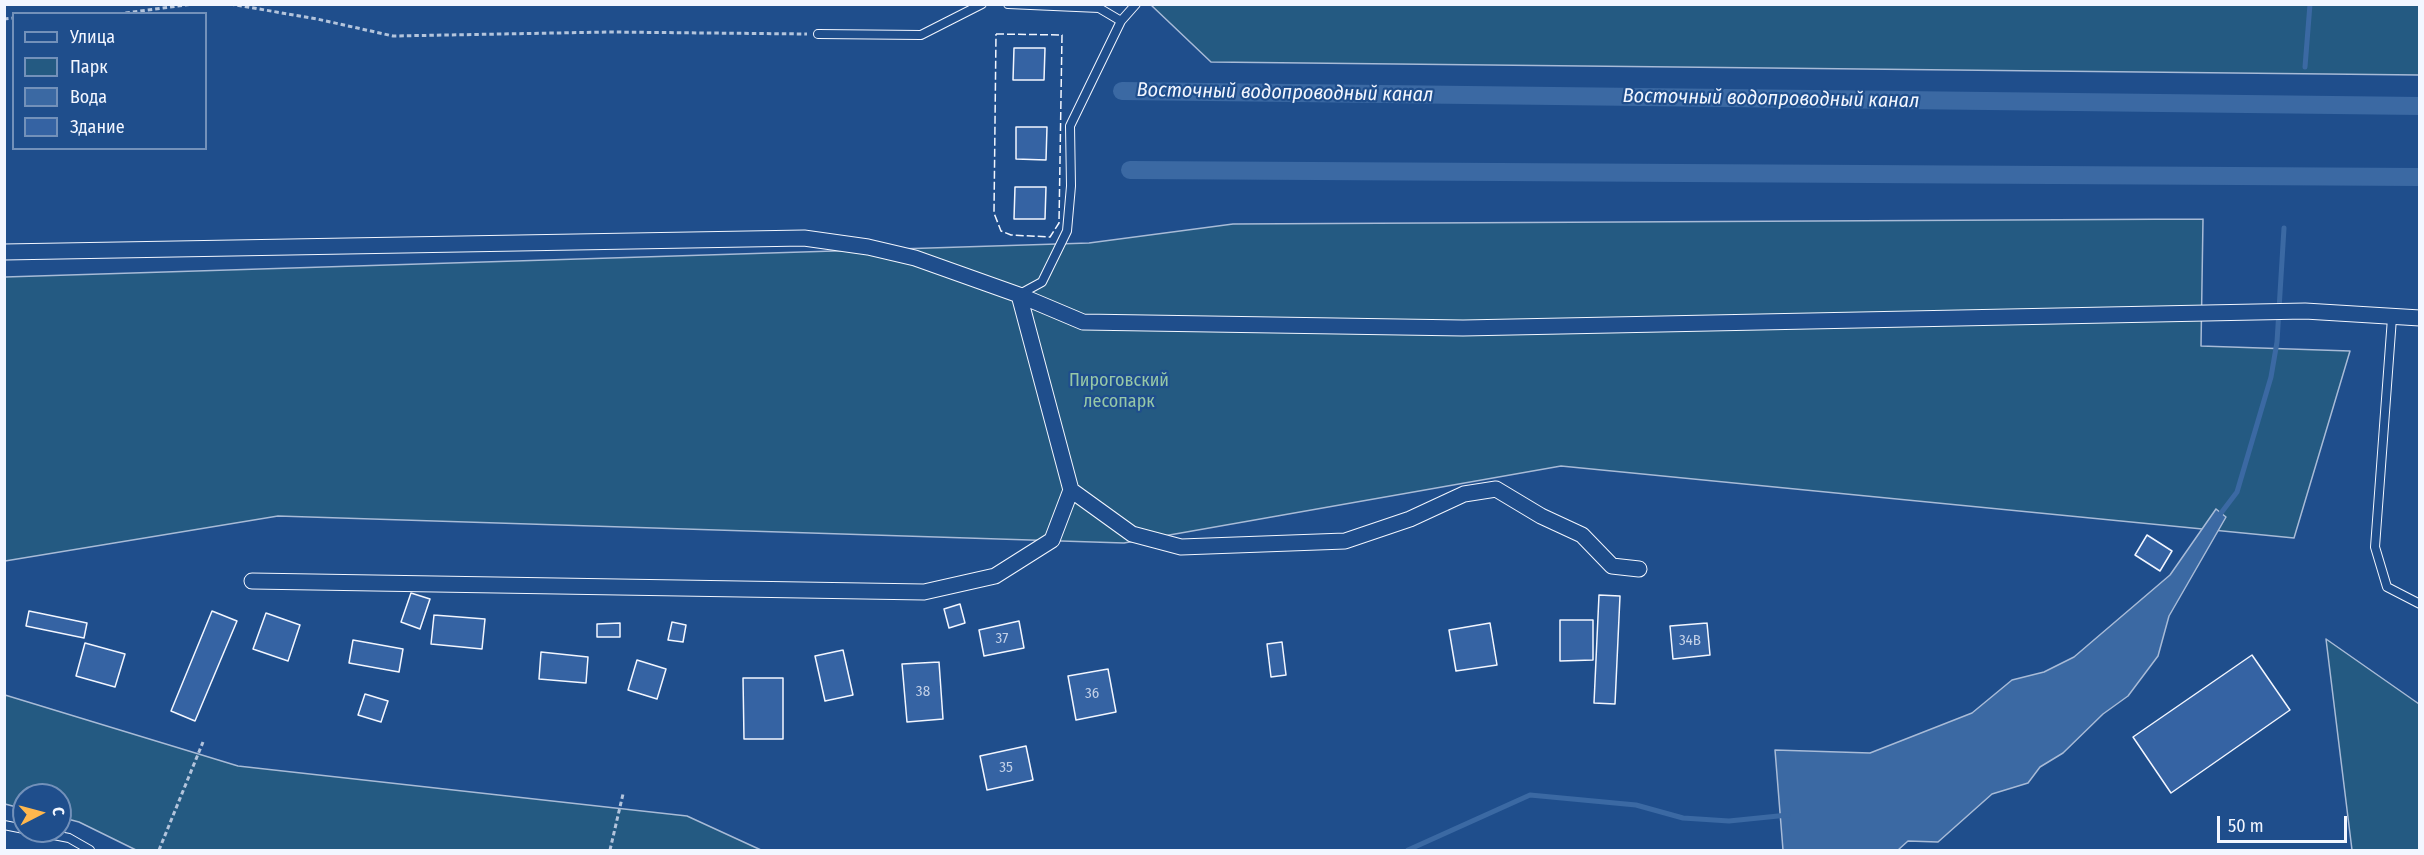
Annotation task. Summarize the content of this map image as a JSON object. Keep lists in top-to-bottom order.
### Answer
{
  "water": ["Восточный водопроводный канал"],
  "parks": ["Пироговский лесопарк"],
  "house_numbers": [
    "37",
    "34В",
    "38",
    "36",
    "35"
  ],
  "legend": [
    "Улица",
    "Парк",
    "Вода",
    "Здание"
  ],
  "scale_bar": "50 m",
  "north": "right"
}
